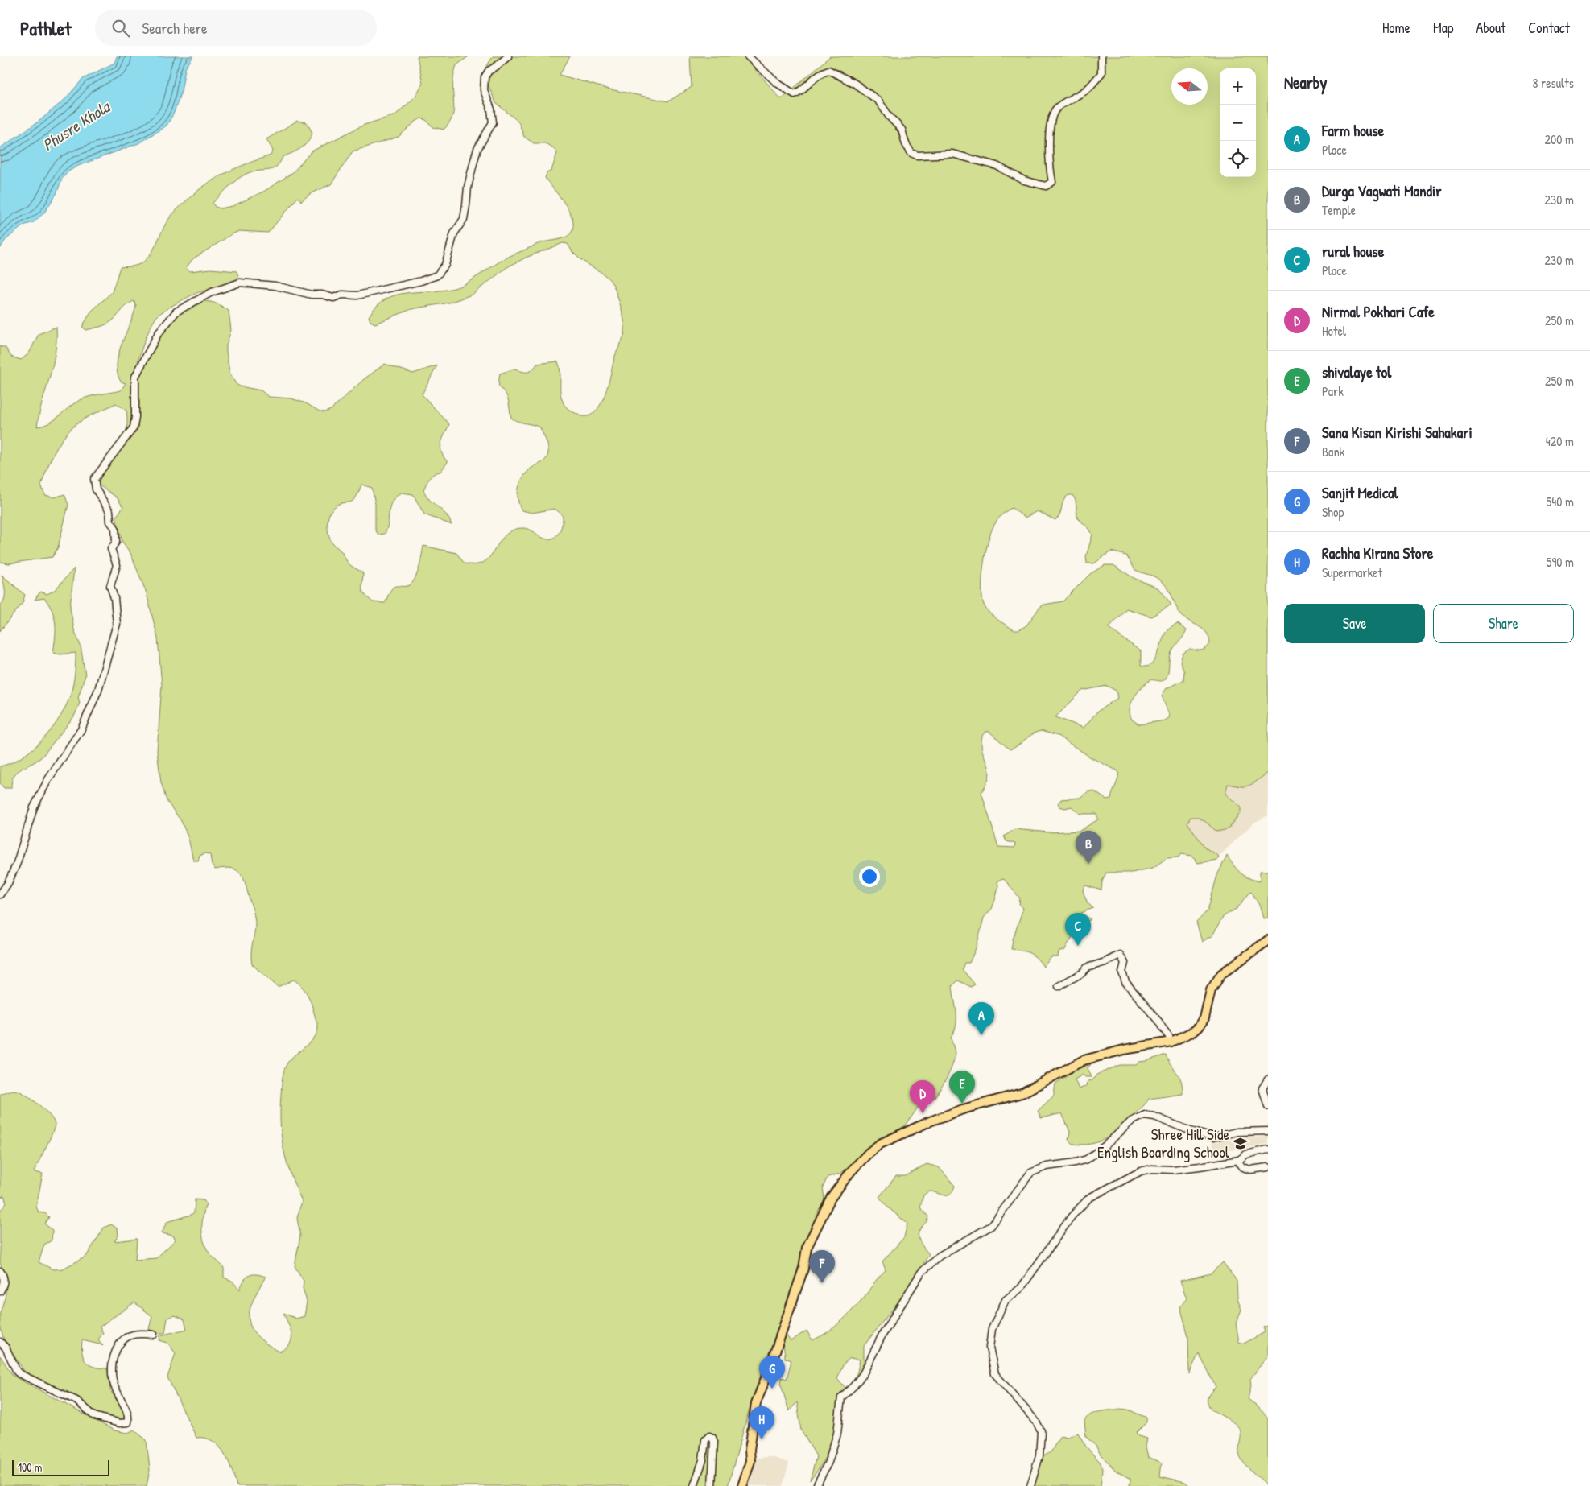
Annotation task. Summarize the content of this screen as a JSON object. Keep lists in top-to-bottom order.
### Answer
{
  "water": ["Phusre Khola"],
  "places": {
    "school or university": ["Shree Hill Side English Boarding School"]
  },
  "scale_bar": "100 m",
  "north": "left",
  "page": {
    "header": "Pathlet",
    "search": "Search here",
    "nav": [
      "Home",
      "Map",
      "About",
      "Contact"
    ],
    "heading": ["Nearby", "8 results"],
    "map_buttons": ["+", "−"],
    "list": [
      {
        "mark": "A",
        "name": "Farm house",
        "note": "Place",
        "value": "200 m"
      },
      {
        "mark": "B",
        "name": "Durga Vagwati Mandir",
        "note": "Temple",
        "value": "230 m"
      },
      {
        "mark": "C",
        "name": "rural house",
        "note": "Place",
        "value": "230 m"
      },
      {
        "mark": "D",
        "name": "Nirmal Pokhari Cafe",
        "note": "Hotel",
        "value": "250 m"
      },
      {
        "mark": "E",
        "name": "shivalaye tol",
        "note": "Park",
        "value": "250 m"
      },
      {
        "mark": "F",
        "name": "Sana Kisan Kirishi Sahakari",
        "note": "Bank",
        "value": "420 m"
      },
      {
        "mark": "G",
        "name": "Sanjit Medical",
        "note": "Shop",
        "value": "540 m"
      },
      {
        "mark": "H",
        "name": "Rachha Kirana Store",
        "note": "Supermarket",
        "value": "590 m"
      }
    ],
    "buttons": ["Save", "Share"],
    "pins": [
      "B",
      "C",
      "A",
      "E",
      "D",
      "F",
      "G",
      "H"
    ],
    "scale": "100 m"
  }
}
